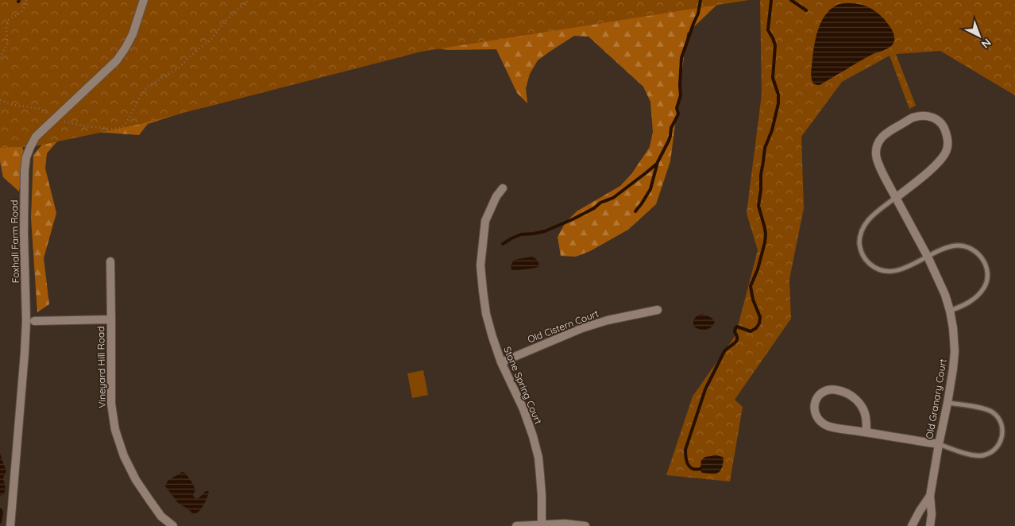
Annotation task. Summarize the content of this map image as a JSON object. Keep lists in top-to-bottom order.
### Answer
{
  "streets": {
    "street": [
      "Foxhall Farm Road",
      "Old Cistern Court",
      "Vineyard Hill Road",
      "Stone Spring Court",
      "Old Granary Court"
    ]
  },
  "crossings": [
    ["Old Cistern Court", "Stone Spring Court"]
  ],
  "north": "bottom right"
}
